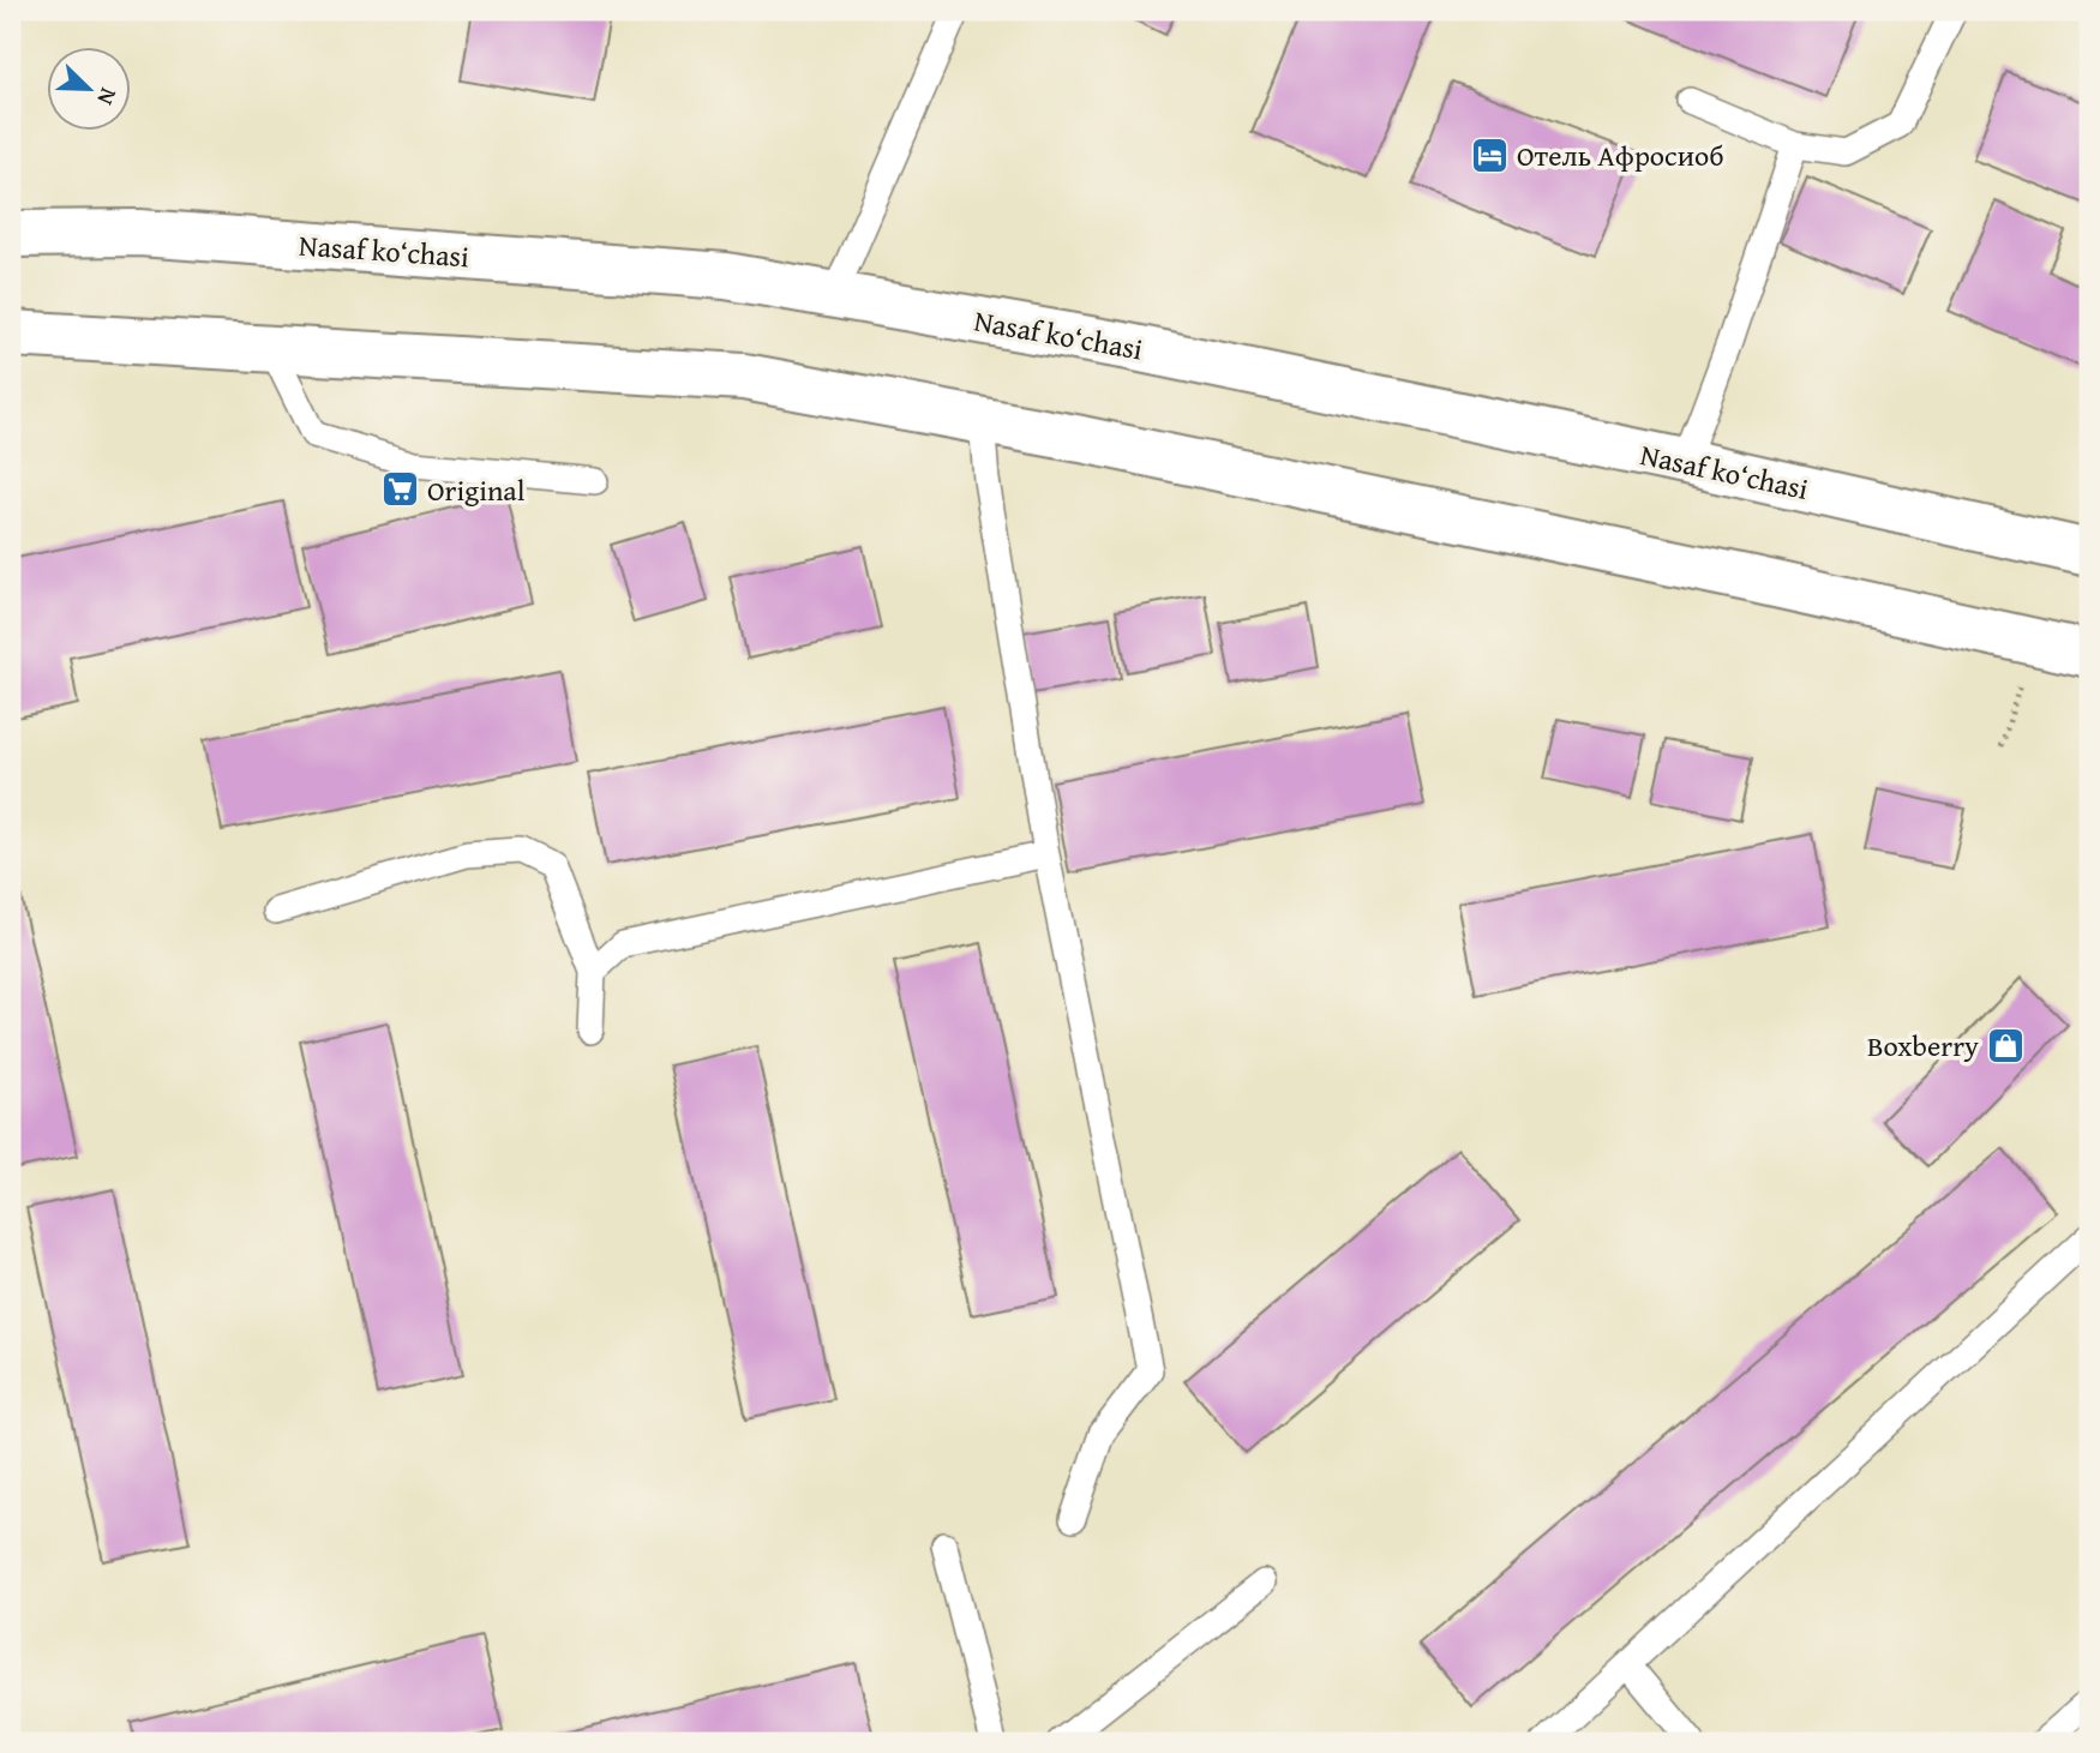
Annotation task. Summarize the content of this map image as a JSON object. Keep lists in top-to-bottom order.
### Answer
{
  "streets": {
    "main road": ["Nasaf ko‘chasi"]
  },
  "places": {
    "hotel": ["Отель Афросиоб"],
    "supermarket": ["Original"],
    "shop": ["Boxberry"]
  },
  "north": "bottom right"
}
